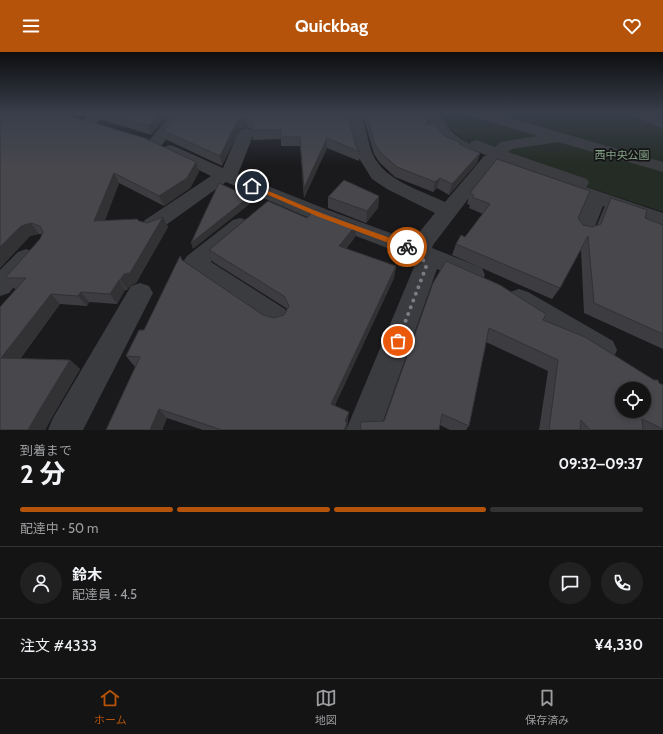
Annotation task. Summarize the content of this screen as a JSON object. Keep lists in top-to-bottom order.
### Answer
{
  "parks": ["西中央公園"],
  "page": {
    "header": "Quickbag",
    "heading": ["2 分", "到着まで", "09:32–09:37"],
    "panel": [
      "鈴木",
      "配達員 · 4.5",
      "注文 #4333",
      "¥4,330"
    ],
    "bar": "配達中 · 50 m",
    "tabs": ["ホーム", "地図", "保存済み"]
  }
}
